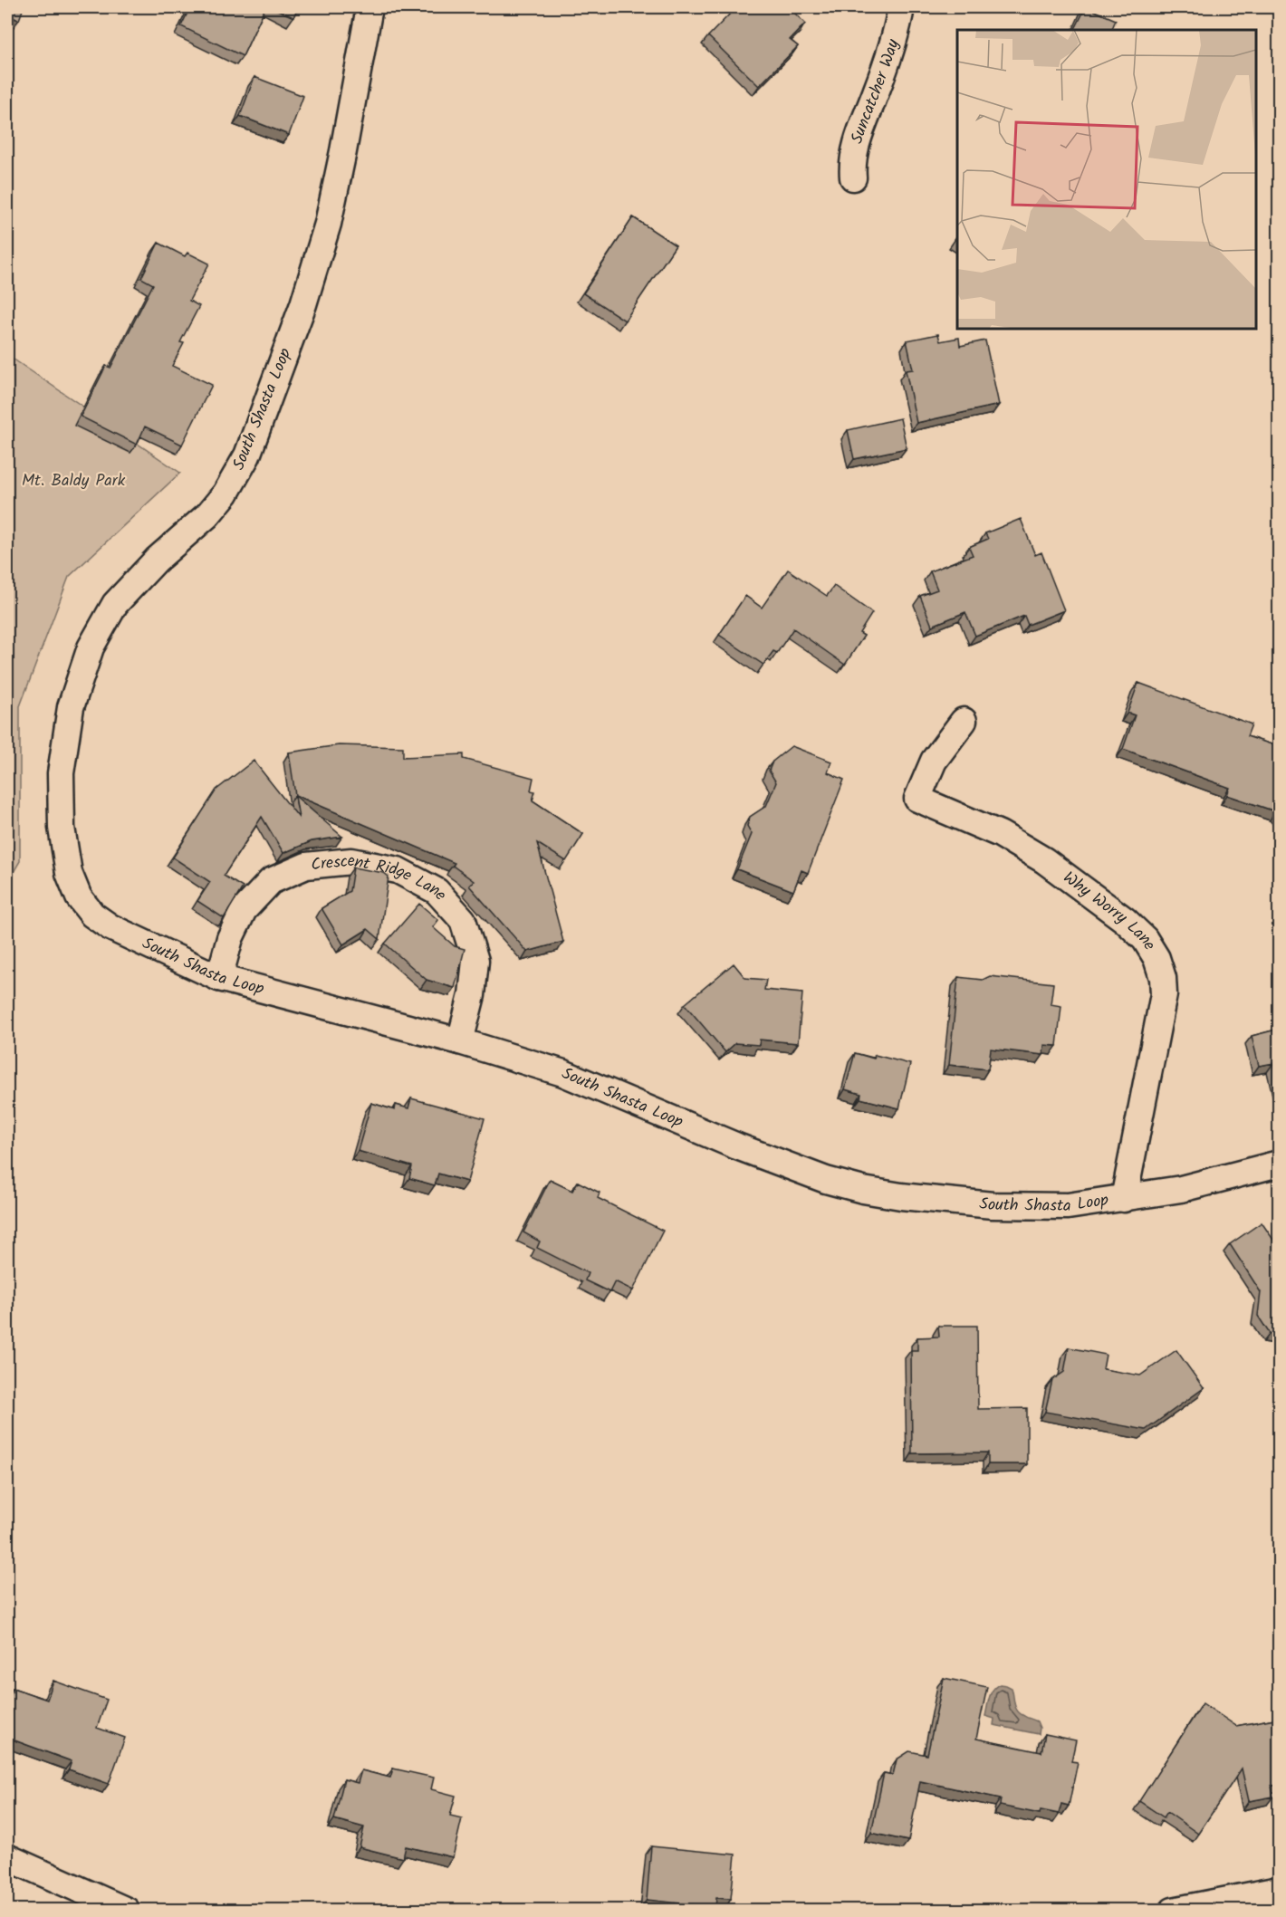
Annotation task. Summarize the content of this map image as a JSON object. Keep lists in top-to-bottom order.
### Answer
{
  "streets": {
    "street": [
      "Suncatcher Way",
      "South Shasta Loop",
      "Crescent Ridge Lane",
      "Why Worry Lane"
    ]
  },
  "crossings": [
    ["South Shasta Loop", "Crescent Ridge Lane"],
    ["South Shasta Loop", "Why Worry Lane"]
  ],
  "parks": ["Mt. Baldy Park"]
}
